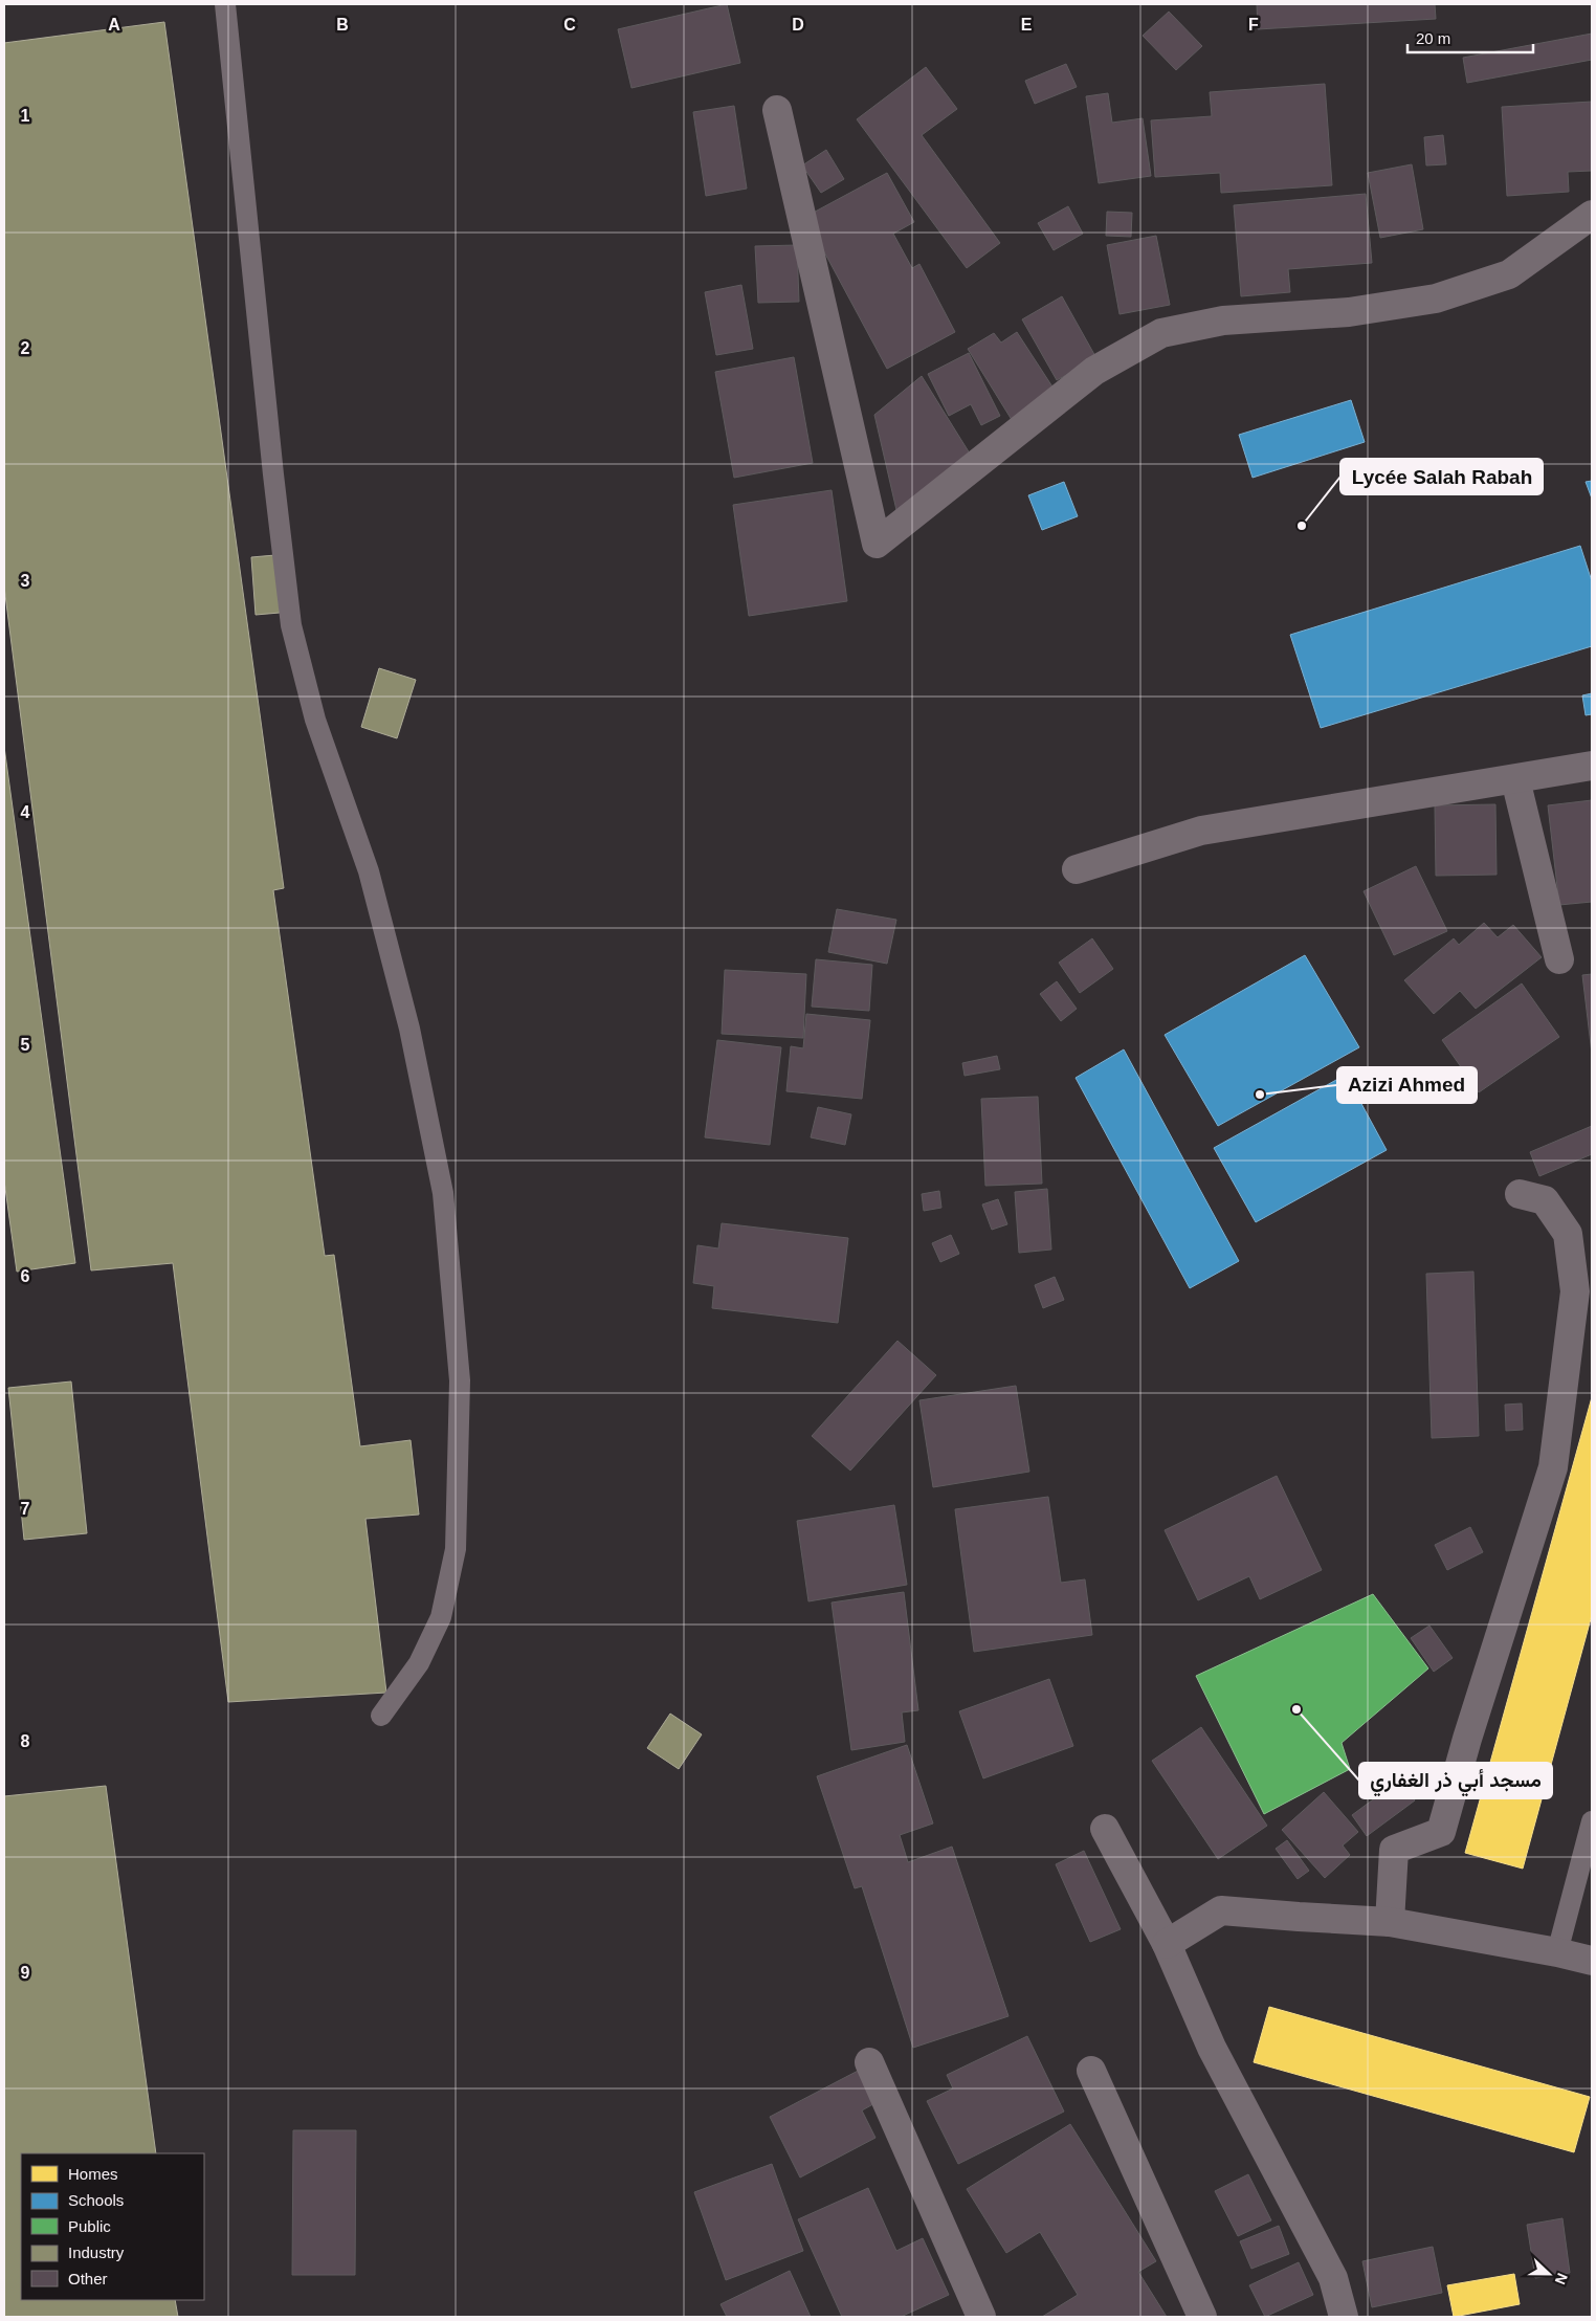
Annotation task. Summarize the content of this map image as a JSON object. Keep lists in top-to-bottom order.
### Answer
{
  "places": ["Lycée Salah Rabah", "Azizi Ahmed", "مسجد أبي ذر الغفاري"],
  "legend": [
    "Homes",
    "Schools",
    "Public",
    "Industry",
    "Other"
  ],
  "scale_bar": "20 m",
  "north": "right",
  "grid": {
    "columns": [
      "A",
      "B",
      "C",
      "D",
      "E",
      "F"
    ],
    "rows": [
      "1",
      "2",
      "3",
      "4",
      "5",
      "6",
      "7",
      "8",
      "9"
    ]
  }
}
